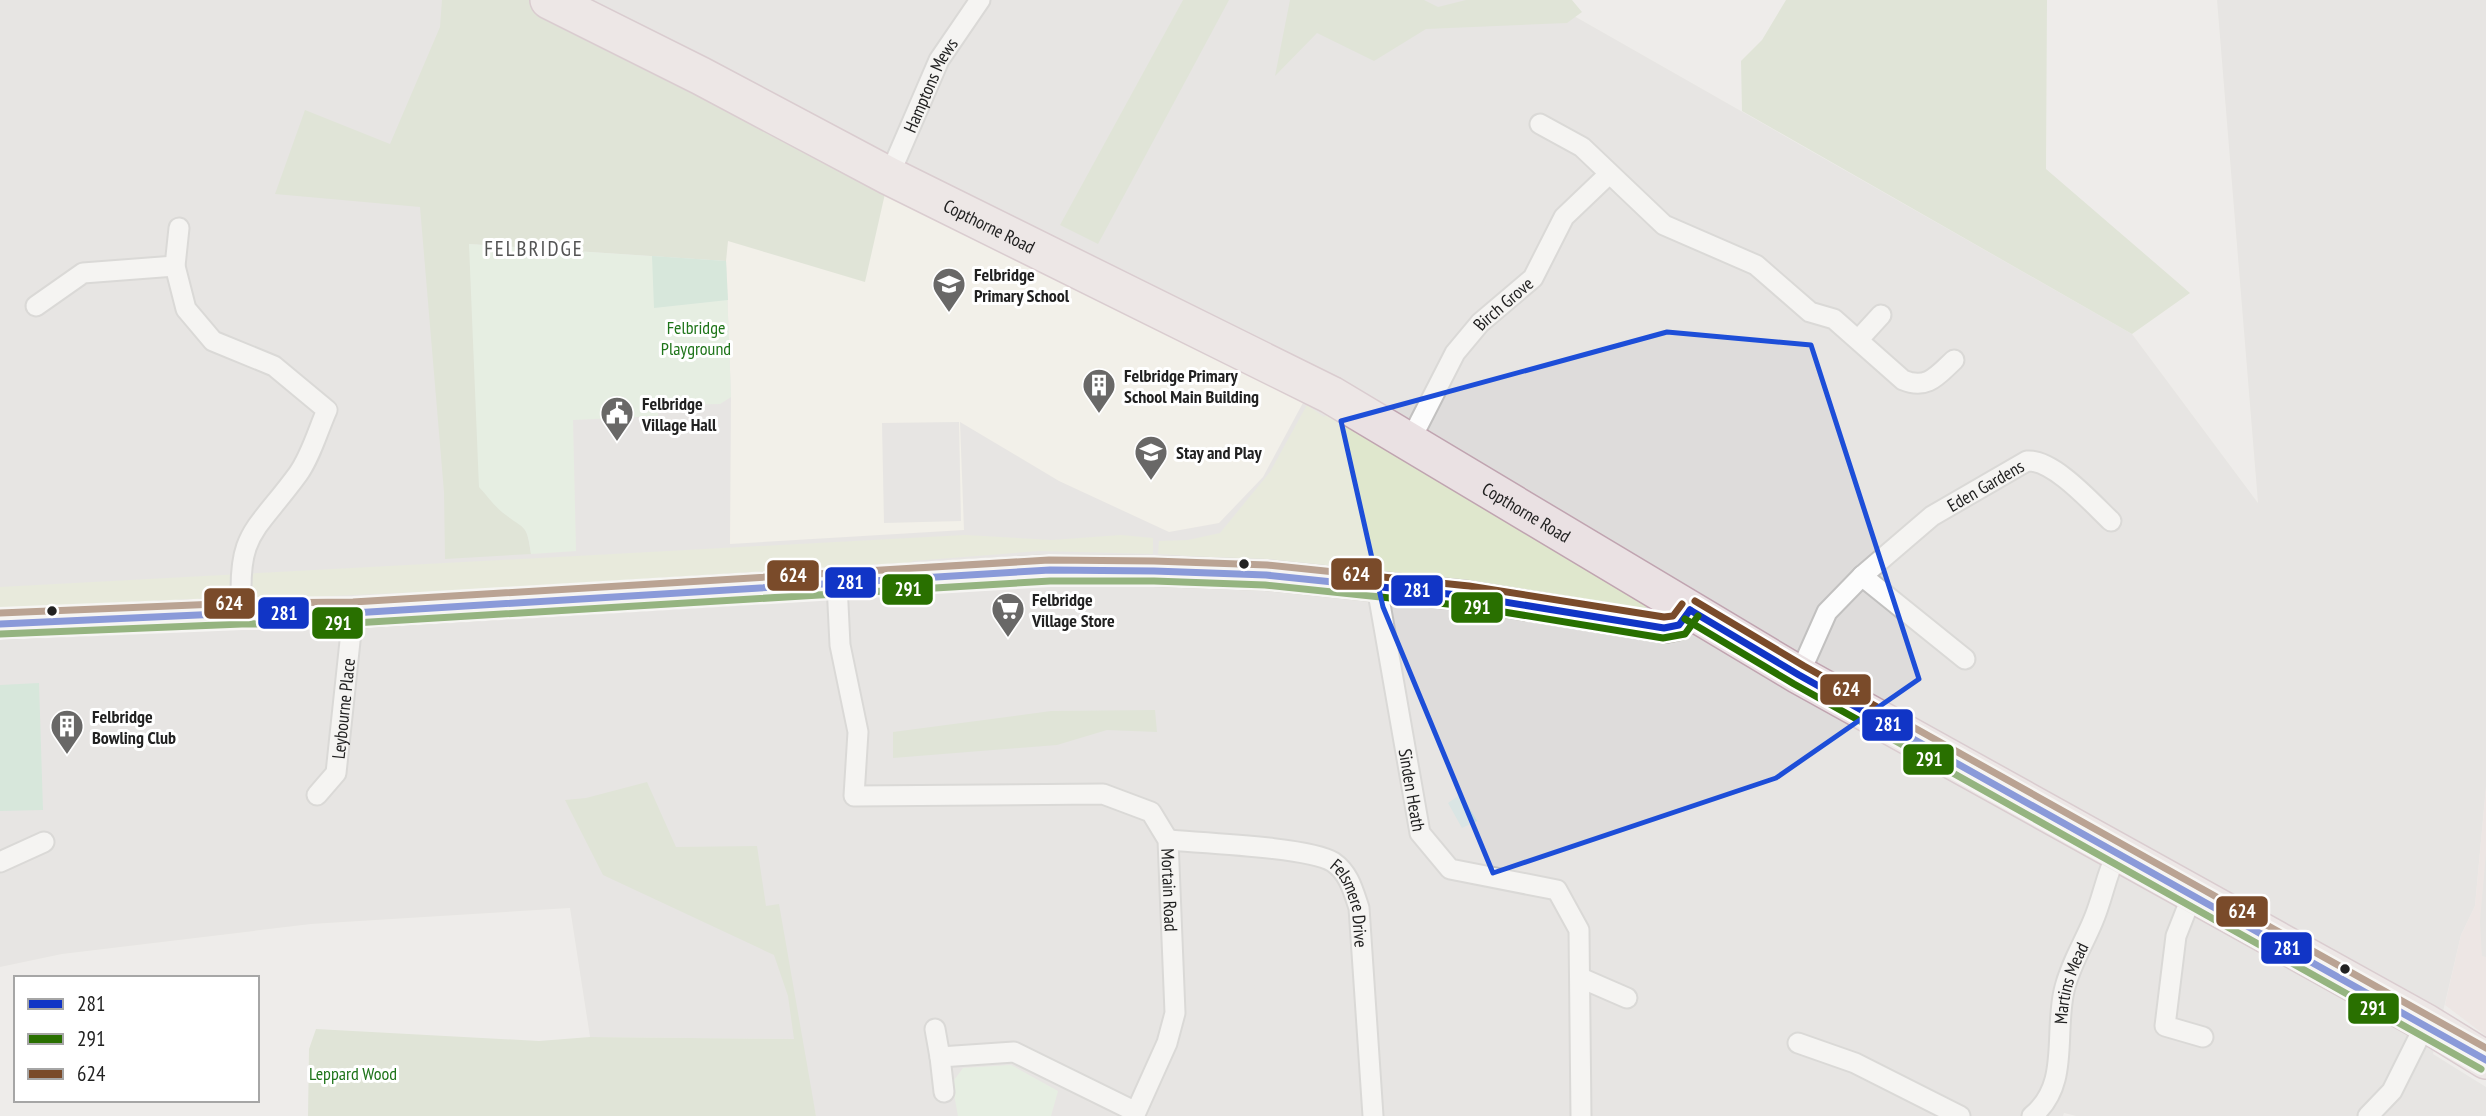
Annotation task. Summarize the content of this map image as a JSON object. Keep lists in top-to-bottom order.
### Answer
{
  "streets": {
    "highway": ["Copthorne Road"],
    "street": [
      "Hamptons Mews",
      "Birch Grove",
      "Eden Gardens",
      "Leybourne Place",
      "Sinden Heath",
      "Mortain Road",
      "Felsmere Drive",
      "Martins Mead"
    ]
  },
  "crossings": [
    ["Hamptons Mews", "Copthorne Road"],
    ["Copthorne Road", "Birch Grove"],
    ["Copthorne Road", "Eden Gardens"],
    ["Copthorne Road", "Martins Mead"],
    ["Mortain Road", "Felsmere Drive"]
  ],
  "districts": ["FELBRIDGE"],
  "parks": ["Felbridge Playground", "Leppard Wood"],
  "places": {
    "school or university": ["Felbridge Primary School", "Stay and Play"],
    "building": ["Felbridge Primary School Main Building", "Felbridge Bowling Club"],
    "public building": ["Felbridge Village Hall"],
    "supermarket": ["Felbridge Village Store"]
  },
  "lines": ["transit line 624", "transit line 281", "transit line 291"],
  "legend": ["281", "291", "624"]
}
